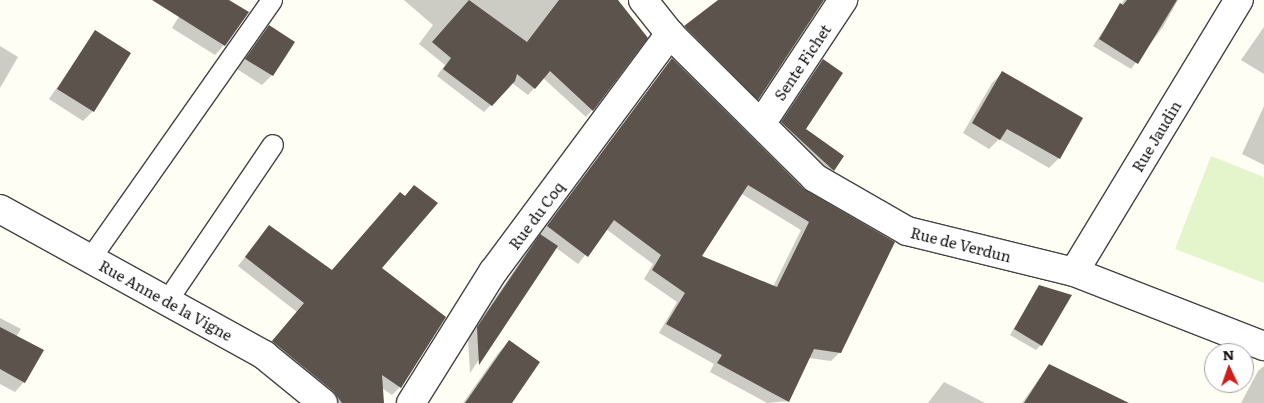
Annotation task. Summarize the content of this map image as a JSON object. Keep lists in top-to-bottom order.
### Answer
{
  "streets": {
    "street": [
      "Sente Fichet",
      "Rue Jaudin",
      "Rue du Coq",
      "Rue de Verdun",
      "Rue Anne de la Vigne"
    ]
  },
  "crossings": [
    ["Sente Fichet", "Rue de Verdun"],
    ["Rue Jaudin", "Rue de Verdun"],
    ["Rue du Coq", "Rue de Verdun"]
  ],
  "north": "top"
}
